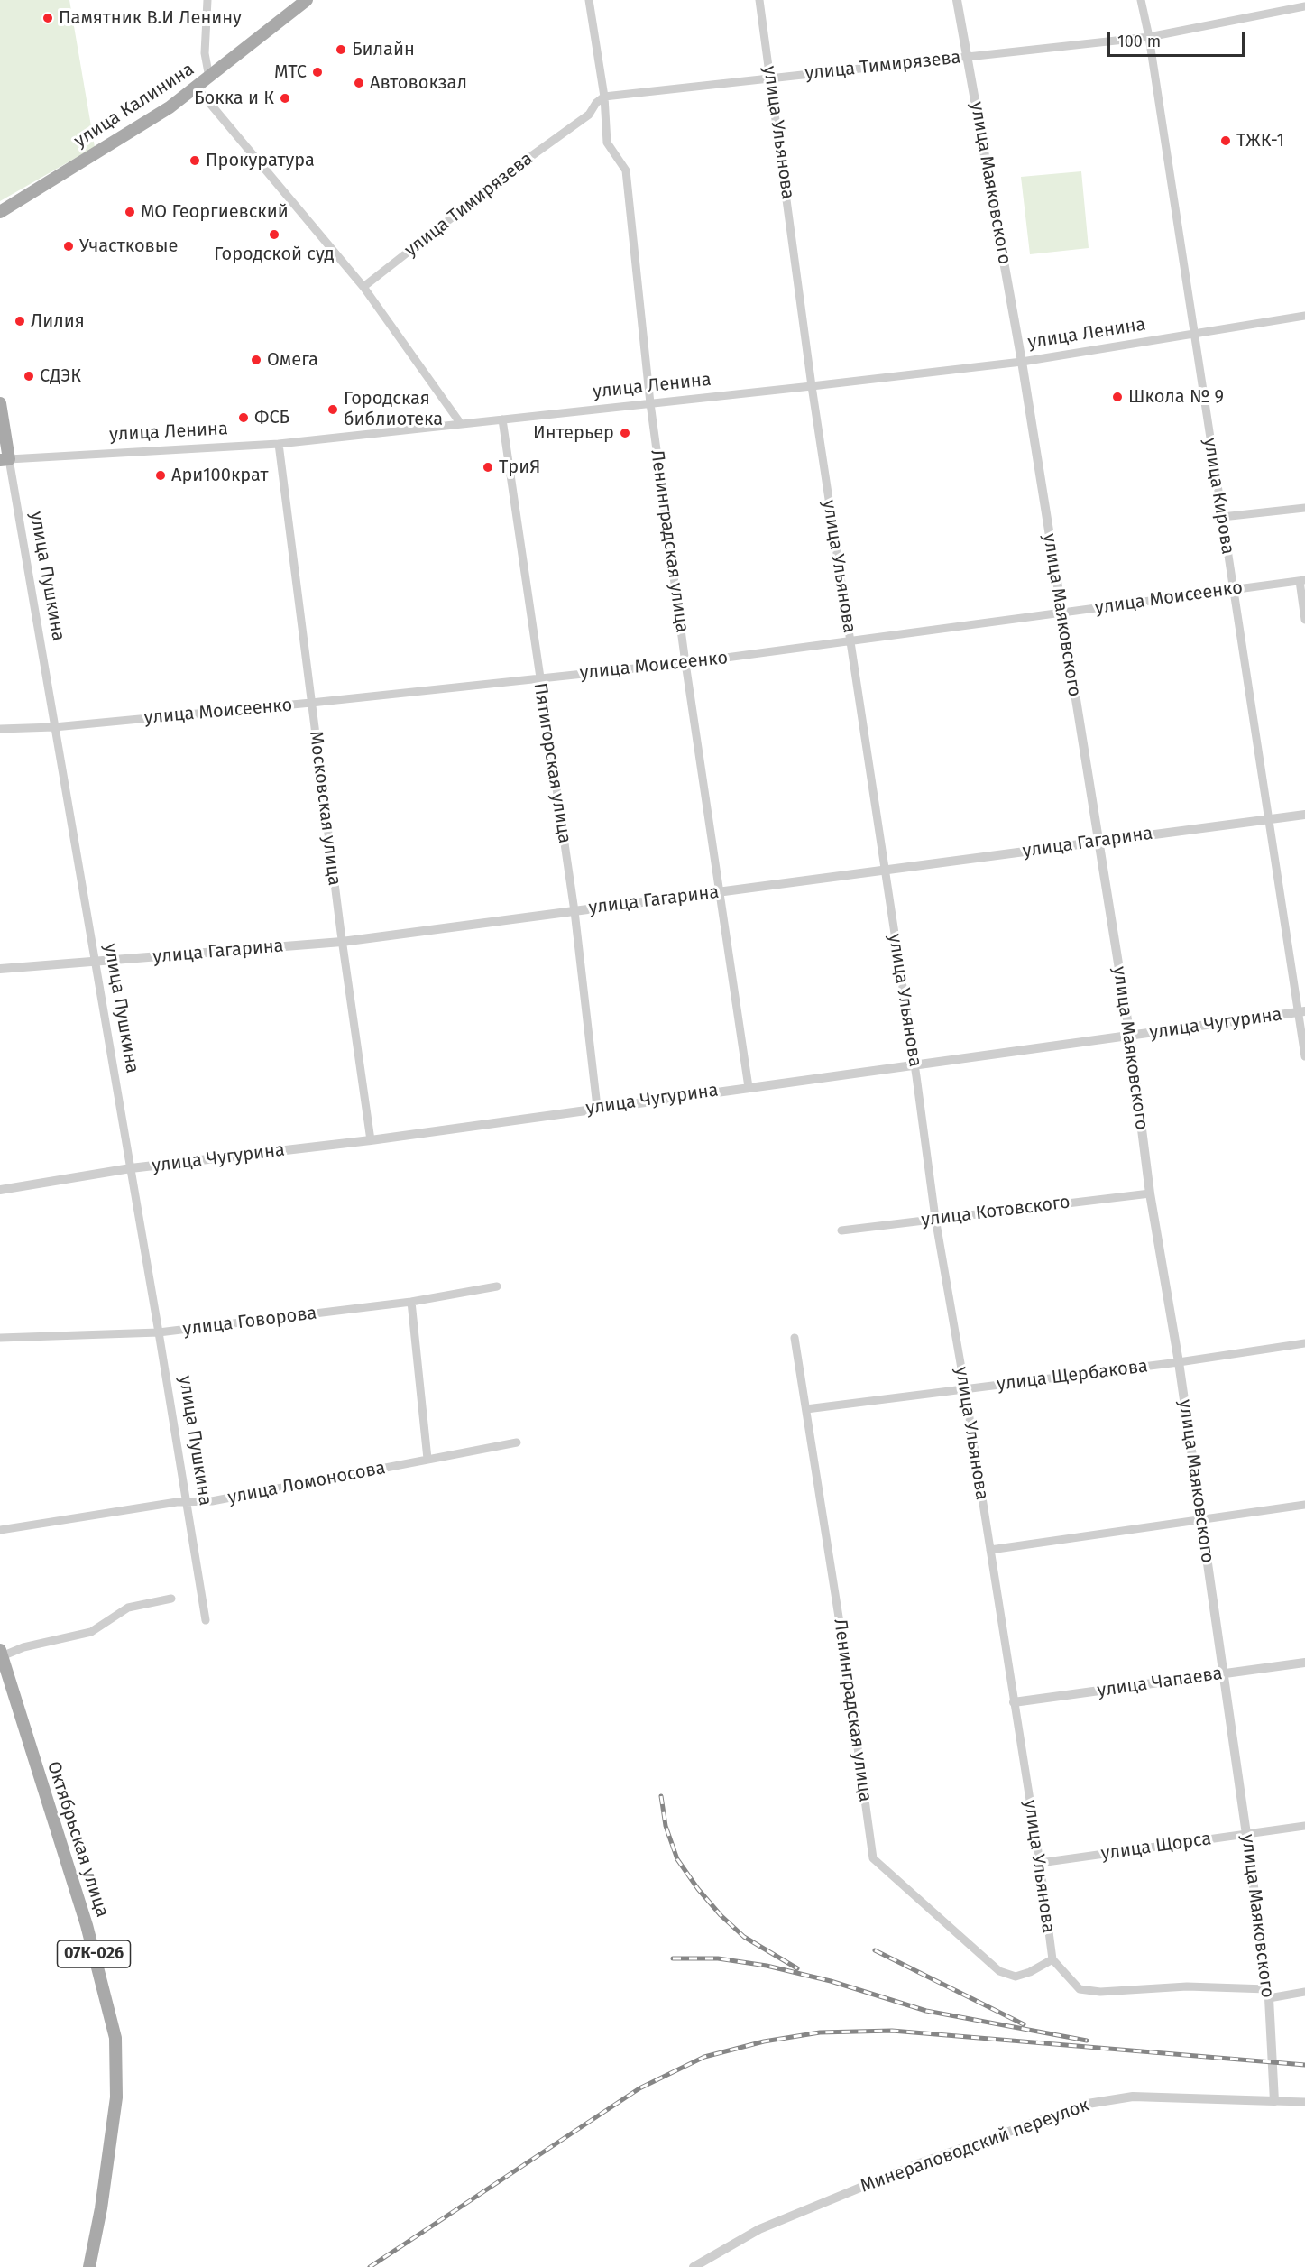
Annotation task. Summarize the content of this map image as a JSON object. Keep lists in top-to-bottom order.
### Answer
{
  "streets": {
    "main road": [
      "улица Калинина",
      "улица Пушкина",
      "Октябрьская улица",
      "07К-026"
    ],
    "street": [
      "улица Тимирязева",
      "улица Ульянова",
      "улица Маяковского",
      "улица Ленина",
      "улица Кирова",
      "Ленинградская улица",
      "улица Моисеенко",
      "Пятигорская улица",
      "Московская улица",
      "улица Гагарина",
      "улица Чугурина",
      "улица Котовского",
      "улица Говорова",
      "улица Щербакова",
      "улица Ломоносова",
      "улица Чапаева",
      "улица Щорса",
      "Минераловодский переулок"
    ]
  },
  "crossings": [
    ["улица Тимирязева", "улица Ульянова"],
    ["улица Тимирязева", "улица Маяковского"],
    ["улица Тимирязева", "улица Кирова"],
    ["улица Тимирязева", "Ленинградская улица"],
    ["улица Ульянова", "улица Ленина"],
    ["улица Ульянова", "Ленинградская улица"],
    ["улица Ульянова", "улица Моисеенко"],
    ["улица Ульянова", "улица Гагарина"],
    ["улица Ульянова", "улица Чугурина"],
    ["улица Ульянова", "улица Котовского"],
    ["улица Ульянова", "улица Щербакова"],
    ["улица Ульянова", "улица Чапаева"],
    ["улица Ульянова", "улица Щорса"],
    ["улица Маяковского", "улица Ленина"],
    ["улица Маяковского", "улица Моисеенко"],
    ["улица Маяковского", "улица Гагарина"],
    ["улица Маяковского", "улица Чугурина"],
    ["улица Маяковского", "улица Котовского"],
    ["улица Маяковского", "улица Щербакова"],
    ["улица Маяковского", "улица Чапаева"],
    ["улица Маяковского", "улица Щорса"],
    ["улица Маяковского", "Минераловодский переулок"],
    ["улица Ленина", "улица Кирова"],
    ["улица Ленина", "Ленинградская улица"],
    ["улица Ленина", "улица Пушкина"],
    ["улица Ленина", "Пятигорская улица"],
    ["улица Ленина", "Московская улица"],
    ["улица Кирова", "улица Моисеенко"],
    ["улица Кирова", "улица Гагарина"],
    ["улица Кирова", "улица Чугурина"],
    ["Ленинградская улица", "улица Моисеенко"],
    ["Ленинградская улица", "улица Гагарина"],
    ["Ленинградская улица", "улица Чугурина"],
    ["Ленинградская улица", "улица Щербакова"],
    ["улица Пушкина", "улица Моисеенко"],
    ["улица Пушкина", "улица Гагарина"],
    ["улица Пушкина", "улица Чугурина"],
    ["улица Пушкина", "улица Говорова"],
    ["улица Пушкина", "улица Ломоносова"],
    ["улица Моисеенко", "Пятигорская улица"],
    ["улица Моисеенко", "Московская улица"],
    ["Пятигорская улица", "улица Гагарина"],
    ["Пятигорская улица", "улица Чугурина"],
    ["Московская улица", "улица Гагарина"],
    ["Московская улица", "улица Чугурина"]
  ],
  "places": [
    "Памятник В.И Ленину",
    "Билайн",
    "МТС",
    "Автовокзал",
    "Бокка и К",
    "ТЖК-1",
    "Прокуратура",
    "МО Георгиевский",
    "Городской суд",
    "Участковые",
    "Лилия",
    "Омега",
    "СДЭК",
    "Школа № 9",
    "Городская библиотека",
    "ФСБ",
    "Интерьер",
    "ТриЯ",
    "Ари100крат"
  ],
  "scale_bar": "100 m"
}
